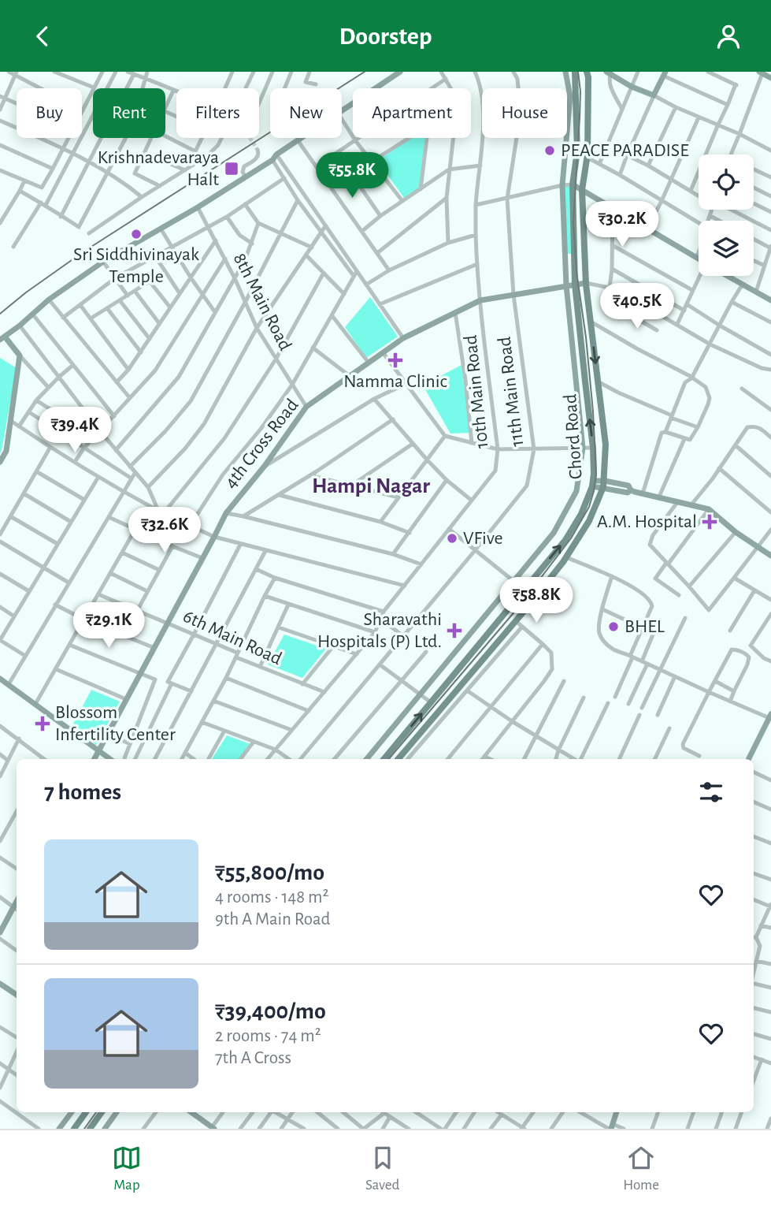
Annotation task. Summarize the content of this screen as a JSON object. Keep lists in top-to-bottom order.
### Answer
{
  "streets": {
    "main road": ["Chord Road"],
    "street": [
      "8th Main Road",
      "10th Main Road",
      "11th Main Road",
      "4th Cross Road",
      "6th Main Road"
    ]
  },
  "crossings": [
    ["8th Main Road", "4th Cross Road"],
    ["10th Main Road", "6th Main Road"],
    ["4th Cross Road", "6th Main Road"]
  ],
  "districts": ["Hampi Nagar"],
  "places": {
    "other": [
      "PEACE PARADISE",
      "Sri Siddhivinayak Temple",
      "VFive",
      "BHEL"
    ],
    "transit": ["Krishnadevaraya Halt"],
    "health": [
      "Namma Clinic",
      "A.M. Hospital",
      "Sharavathi Hospitals (P) Ltd.",
      "Blossom Infertility Center"
    ]
  },
  "page": {
    "header": "Doorstep",
    "chip": [
      "Buy",
      "Rent",
      "Filters",
      "New",
      "Apartment",
      "House"
    ],
    "price": [
      "₹55.8K",
      "₹30.2K",
      "₹40.5K",
      "₹39.4K",
      "₹32.6K",
      "₹58.8K",
      "₹29.1K"
    ],
    "heading": "7 homes",
    "list": [
      {
        "name": "₹55,800/mo",
        "note": "4 rooms · 148 m² · 9th A Main Road"
      },
      {
        "name": "₹39,400/mo",
        "note": "2 rooms · 74 m² · 7th A Cross"
      }
    ],
    "tabs": ["Map", "Saved", "Home"]
  }
}
